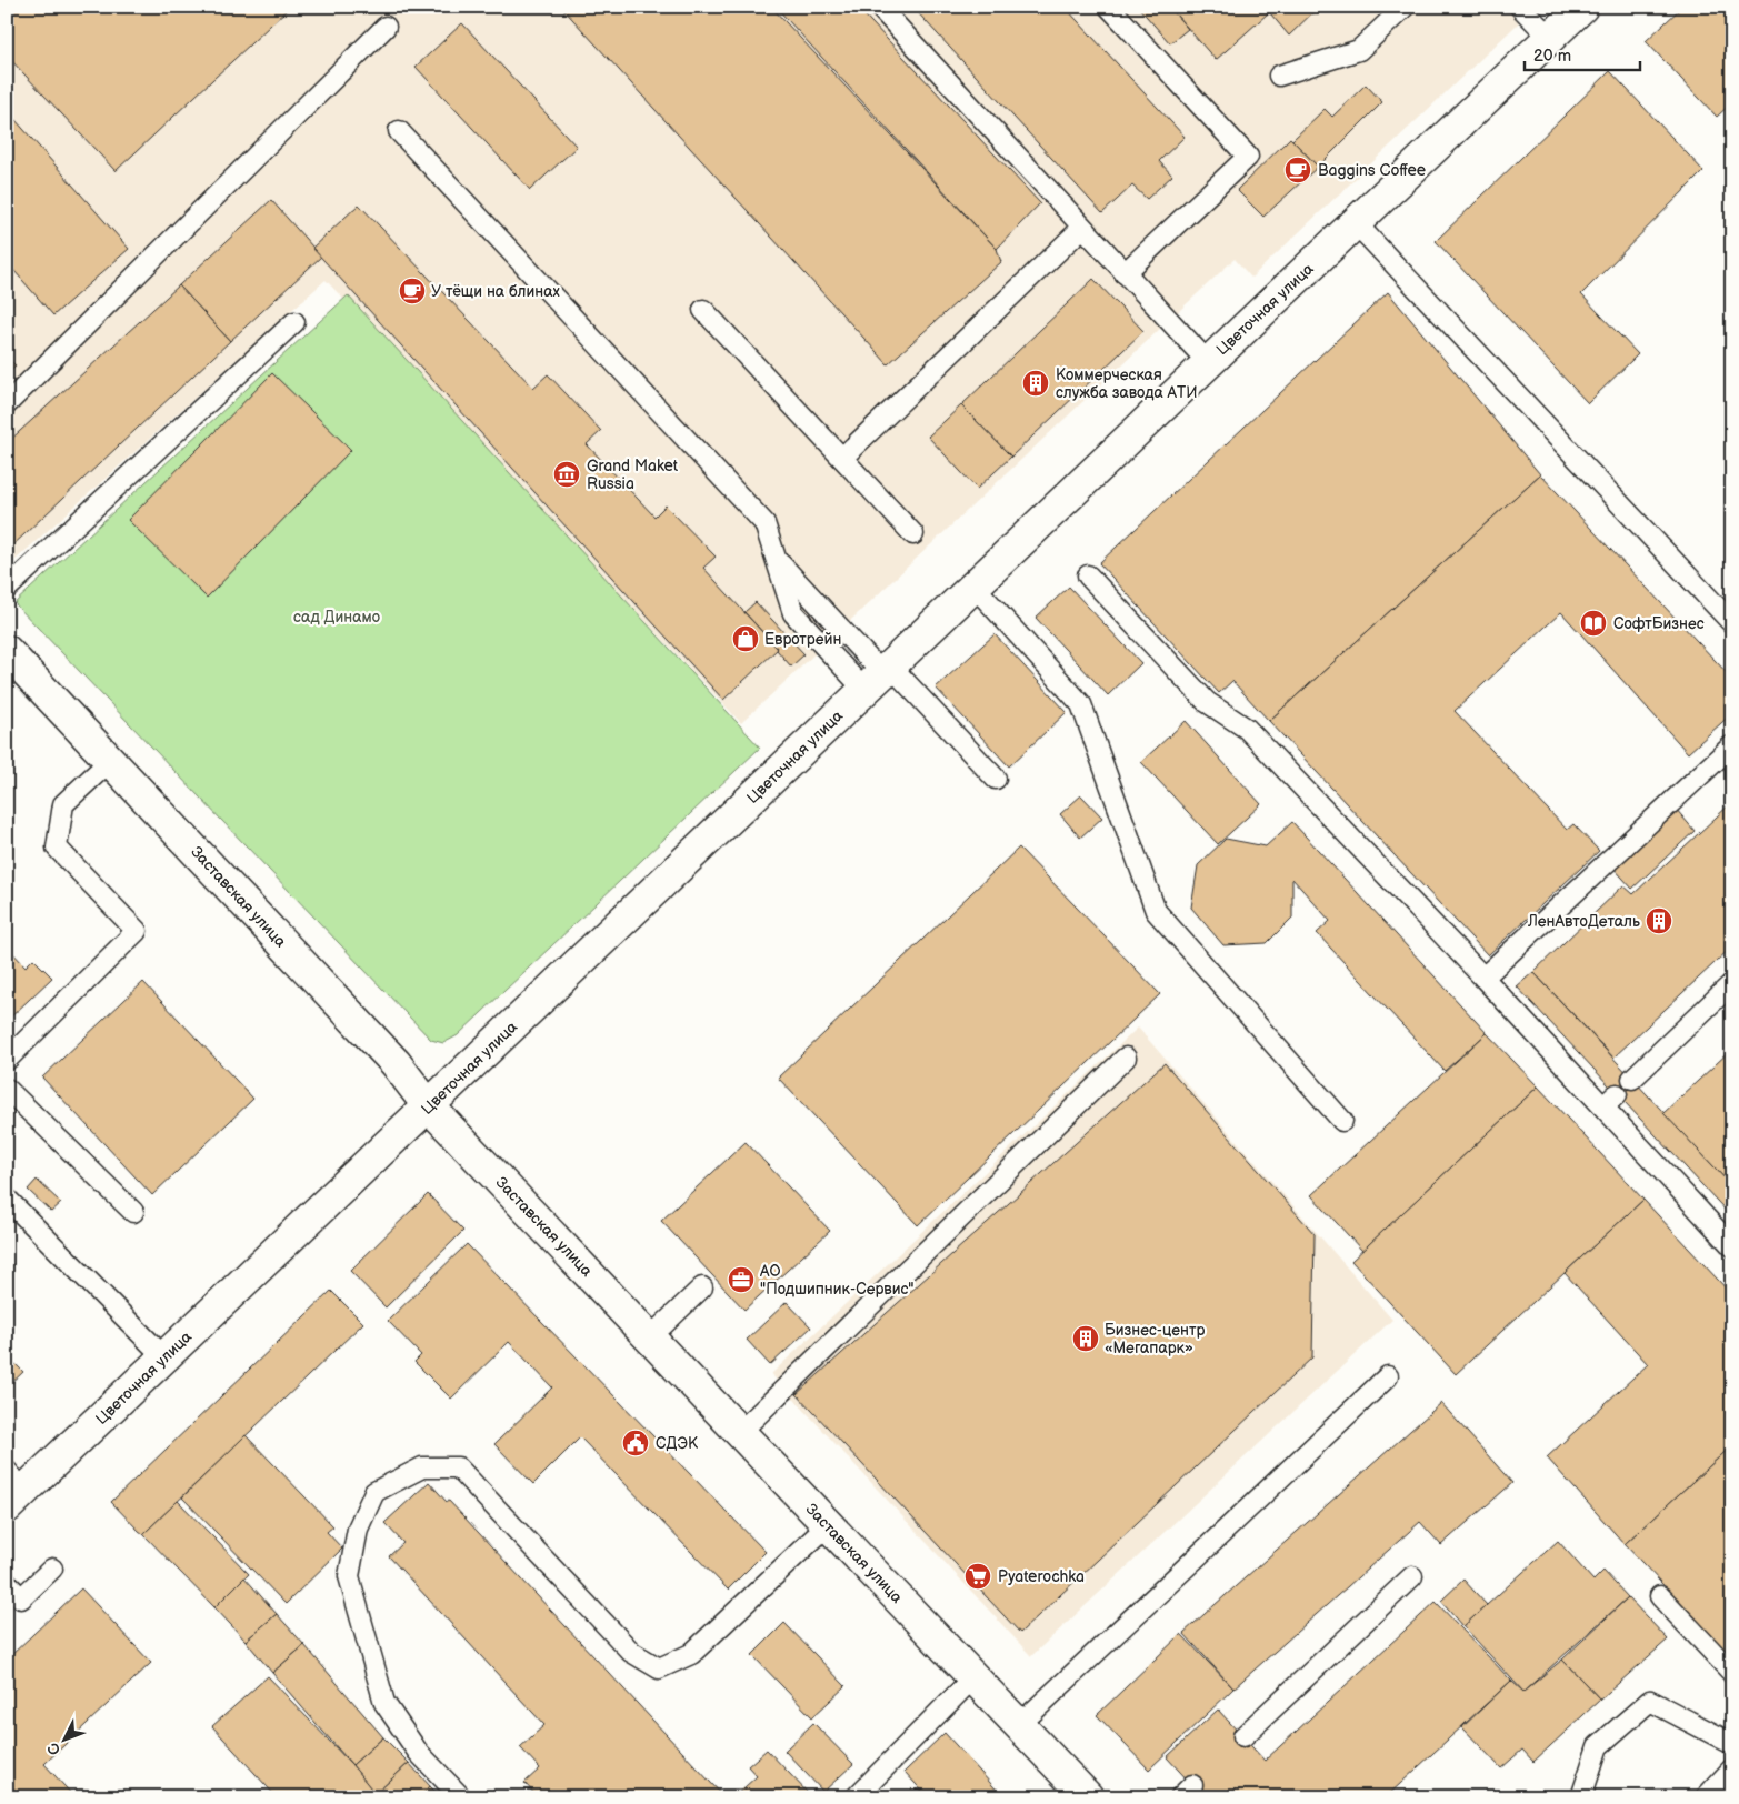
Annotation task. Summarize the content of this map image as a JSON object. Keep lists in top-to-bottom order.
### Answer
{
  "streets": {
    "street": ["Цветочная улица", "Заставская улица"]
  },
  "crossings": [
    ["Цветочная улица", "Заставская улица"]
  ],
  "parks": ["сад Динамо"],
  "places": {
    "cafe": ["Baggins Coffee", "У тёщи на блинах"],
    "building": ["Коммерческая служба завода АТИ", "ЛенАвтоДеталь", "Бизнес-центр «Мегапарк»"],
    "museum": ["Grand Maket Russia"],
    "library": ["СофтБизнес"],
    "shop": ["Евротрейн"],
    "office": ["АО \"Подшипник-Сервис\""],
    "public building": ["СДЭК"],
    "supermarket": ["Pyaterochka"]
  },
  "scale_bar": "20 m",
  "north": "bottom left"
}
